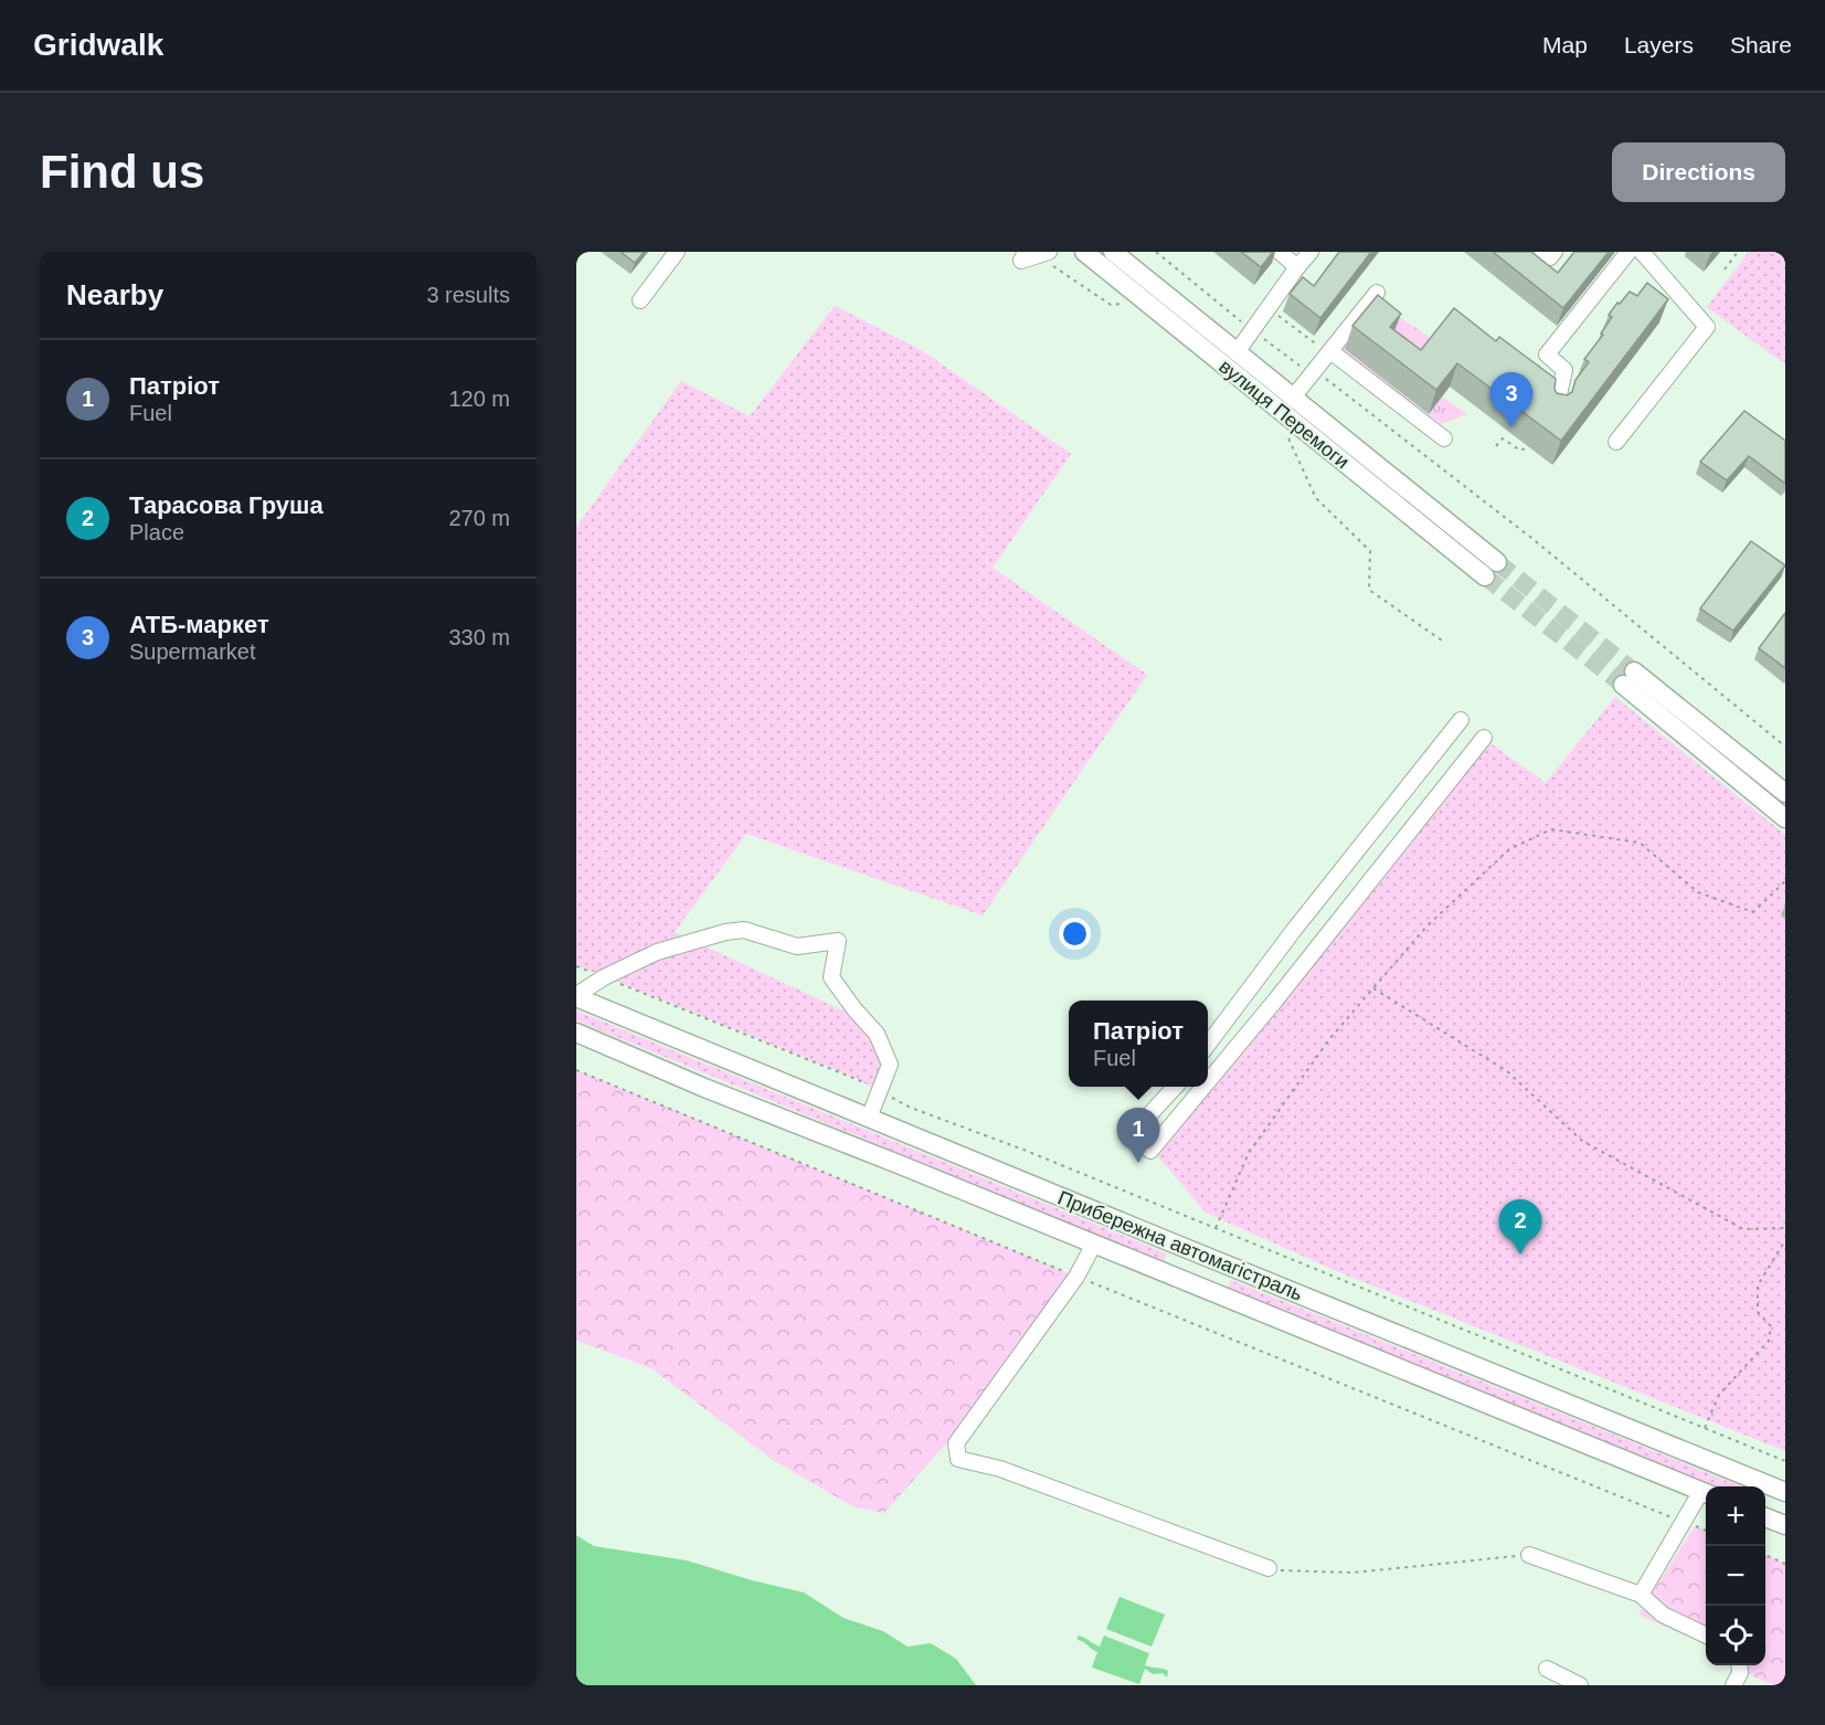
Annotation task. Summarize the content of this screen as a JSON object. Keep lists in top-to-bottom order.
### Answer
{
  "streets": {
    "main road": ["вулиця Перемоги", "Прибережна автомагістраль"]
  },
  "page": {
    "header": "Gridwalk",
    "nav": ["Map", "Layers", "Share"],
    "buttons": "Directions",
    "title": "Find us",
    "heading": ["Nearby", "3 results"],
    "list": [
      {
        "mark": "1",
        "name": "Патріот",
        "note": "Fuel",
        "value": "120 m"
      },
      {
        "mark": "2",
        "name": "Тарасова Груша",
        "note": "Place",
        "value": "270 m"
      },
      {
        "mark": "3",
        "name": "АТБ-маркет",
        "note": "Supermarket",
        "value": "330 m"
      }
    ],
    "pins": ["3", "1", "2"],
    "popup": ["Патріот", "Fuel"],
    "map_buttons": ["+", "−"]
  }
}
